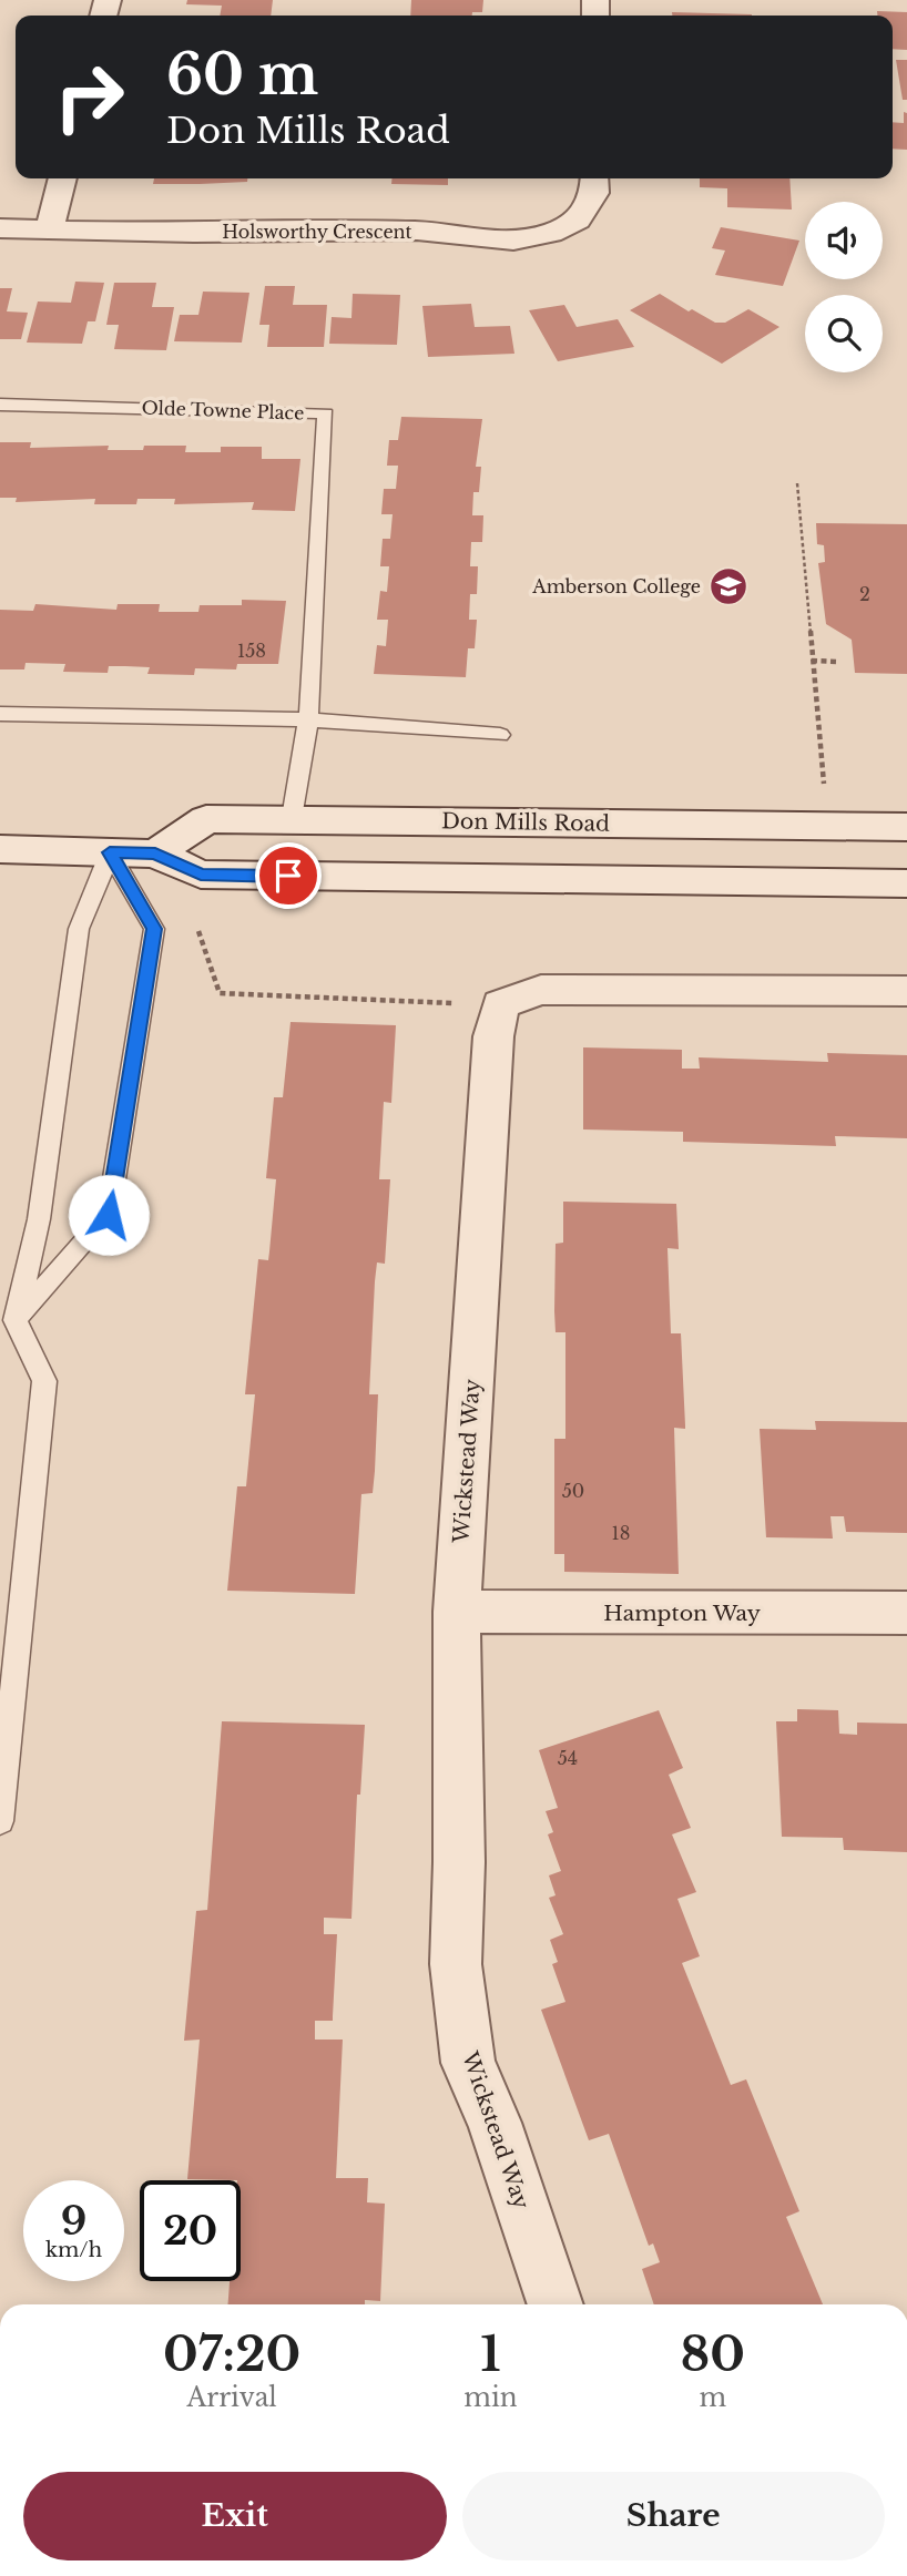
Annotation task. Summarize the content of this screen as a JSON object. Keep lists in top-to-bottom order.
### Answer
{
  "streets": {
    "street": [
      "Holsworthy Crescent",
      "Don Mills Road",
      "Wickstead Way",
      "Hampton Way"
    ],
    "lane": ["Olde Towne Place"]
  },
  "crossings": [
    ["Olde Towne Place", "Don Mills Road"],
    ["Wickstead Way", "Hampton Way"]
  ],
  "places": {
    "school or university": ["Amberson College"]
  },
  "house_numbers": [
    "2",
    "158",
    "50",
    "18",
    "54"
  ],
  "page": {
    "turn": ["60 m", "Don Mills Road"],
    "speed": "9 km/h",
    "limit": "20",
    "eta": [
      "07:20",
      "Arrival",
      "1",
      "min",
      "80",
      "m"
    ],
    "buttons": ["Exit", "Share"]
  }
}
